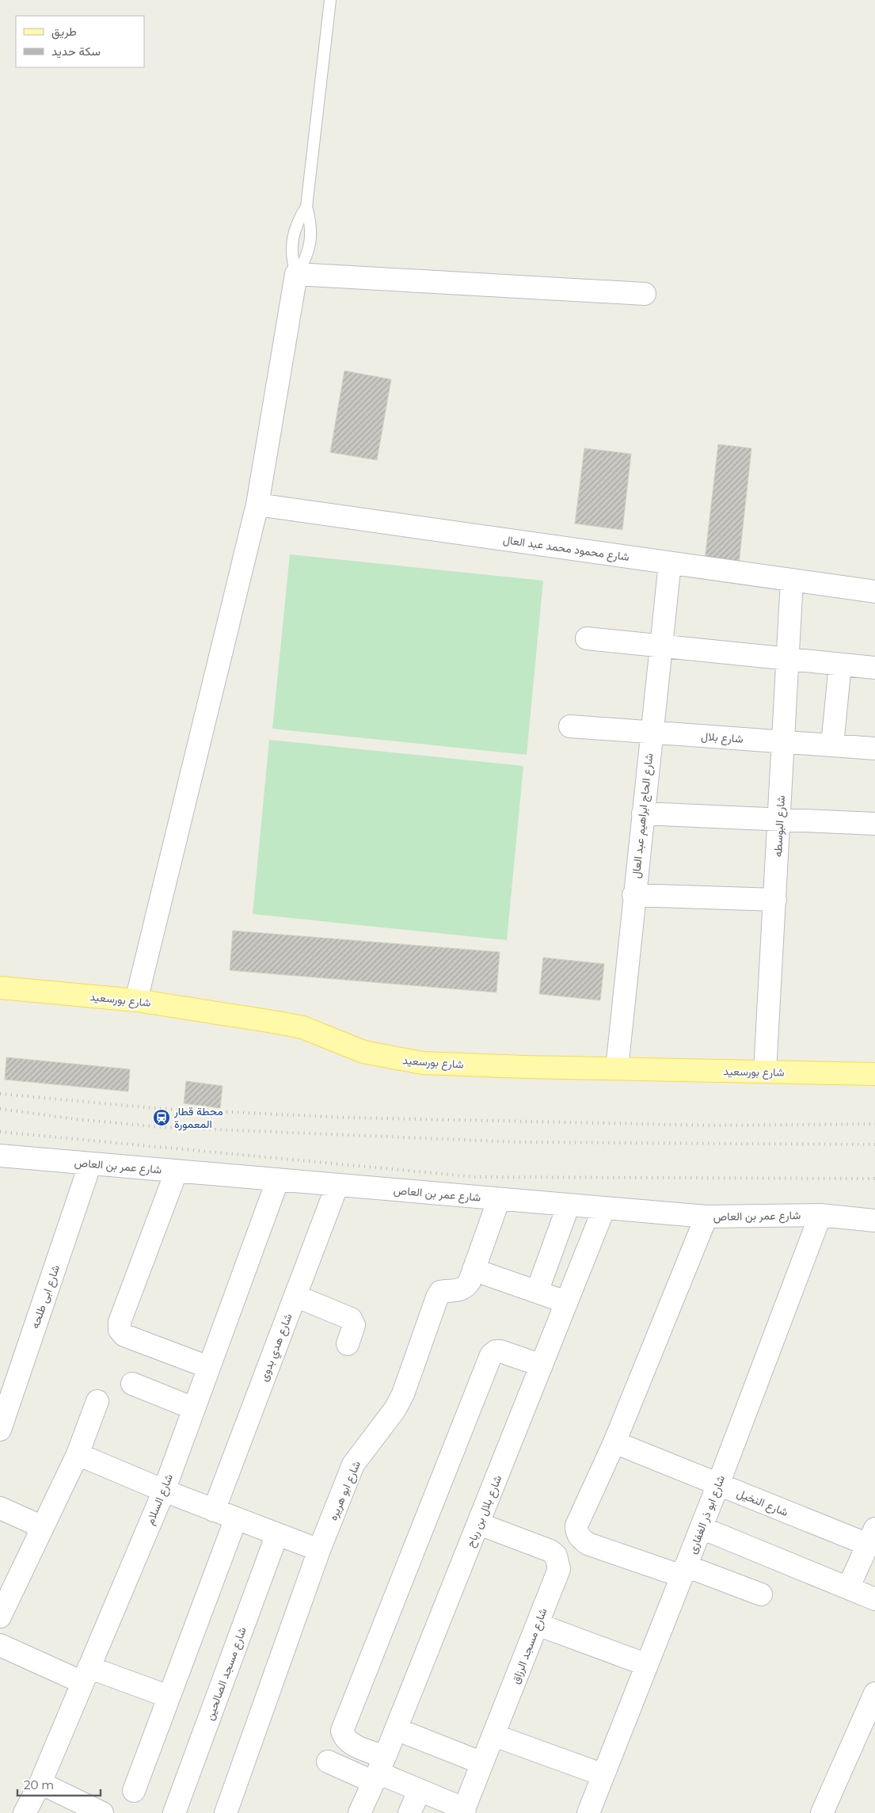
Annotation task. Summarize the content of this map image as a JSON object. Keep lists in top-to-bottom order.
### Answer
{
  "streets": {
    "main road": ["شارع بورسعيد"],
    "street": [
      "شارع محمود محمد عبد العال",
      "شارع بلال",
      "شارع الحاج ابراهيم عبد العال",
      "شارع البوسطه",
      "شارع عمر بن العاص",
      "شارع ابى طلحه",
      "شارع هدي بدوى",
      "شارع ابو هريره",
      "شارع السلام",
      "شارع النخيل",
      "شارع بلال بن رباح",
      "شارع ابو ذر الغفارى",
      "شارع مسجد الرزاق",
      "شارع مسجد الصالحين"
    ]
  },
  "crossings": [
    ["شارع محمود محمد عبد العال", "شارع الحاج ابراهيم عبد العال"],
    ["شارع محمود محمد عبد العال", "شارع البوسطه"],
    ["شارع بلال", "شارع الحاج ابراهيم عبد العال"],
    ["شارع بلال", "شارع البوسطه"],
    ["شارع الحاج ابراهيم عبد العال", "شارع بورسعيد"],
    ["شارع البوسطه", "شارع بورسعيد"],
    ["شارع عمر بن العاص", "شارع ابى طلحه"],
    ["شارع عمر بن العاص", "شارع هدي بدوى"],
    ["شارع عمر بن العاص", "شارع ابو هريره"],
    ["شارع عمر بن العاص", "شارع السلام"],
    ["شارع عمر بن العاص", "شارع بلال بن رباح"],
    ["شارع عمر بن العاص", "شارع ابو ذر الغفارى"],
    ["شارع النخيل", "شارع ابو ذر الغفارى"],
    ["شارع بلال بن رباح", "شارع مسجد الرزاق"]
  ],
  "places": {
    "station": ["محطة قطار المعمورة"]
  },
  "legend": ["طريق", "سكة حديد"],
  "scale_bar": "20 m"
}
